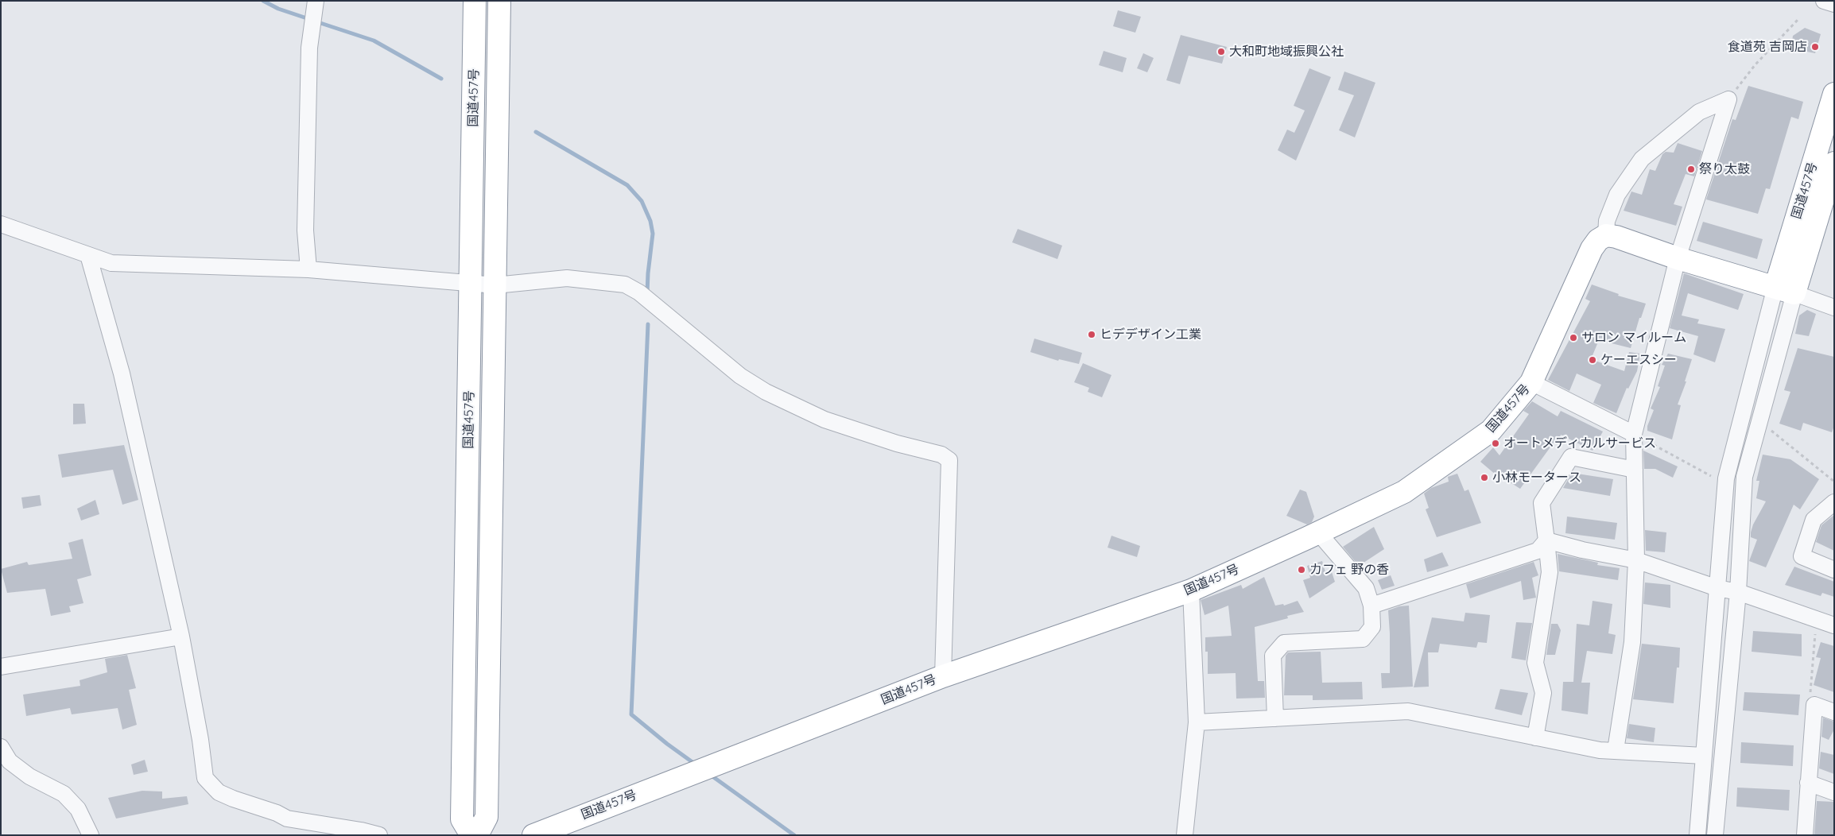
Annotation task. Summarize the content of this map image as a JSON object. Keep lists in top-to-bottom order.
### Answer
{
  "streets": {
    "highway": ["国道457号"]
  },
  "places": [
    "食道苑 吉岡店",
    "大和町地域振興公社",
    "祭り太鼓",
    "ヒデデザイン工業",
    "サロン マイルーム",
    "ケーエスシー",
    "オートメディカルサービス",
    "小林モータース",
    "カフェ 野の香"
  ]
}
